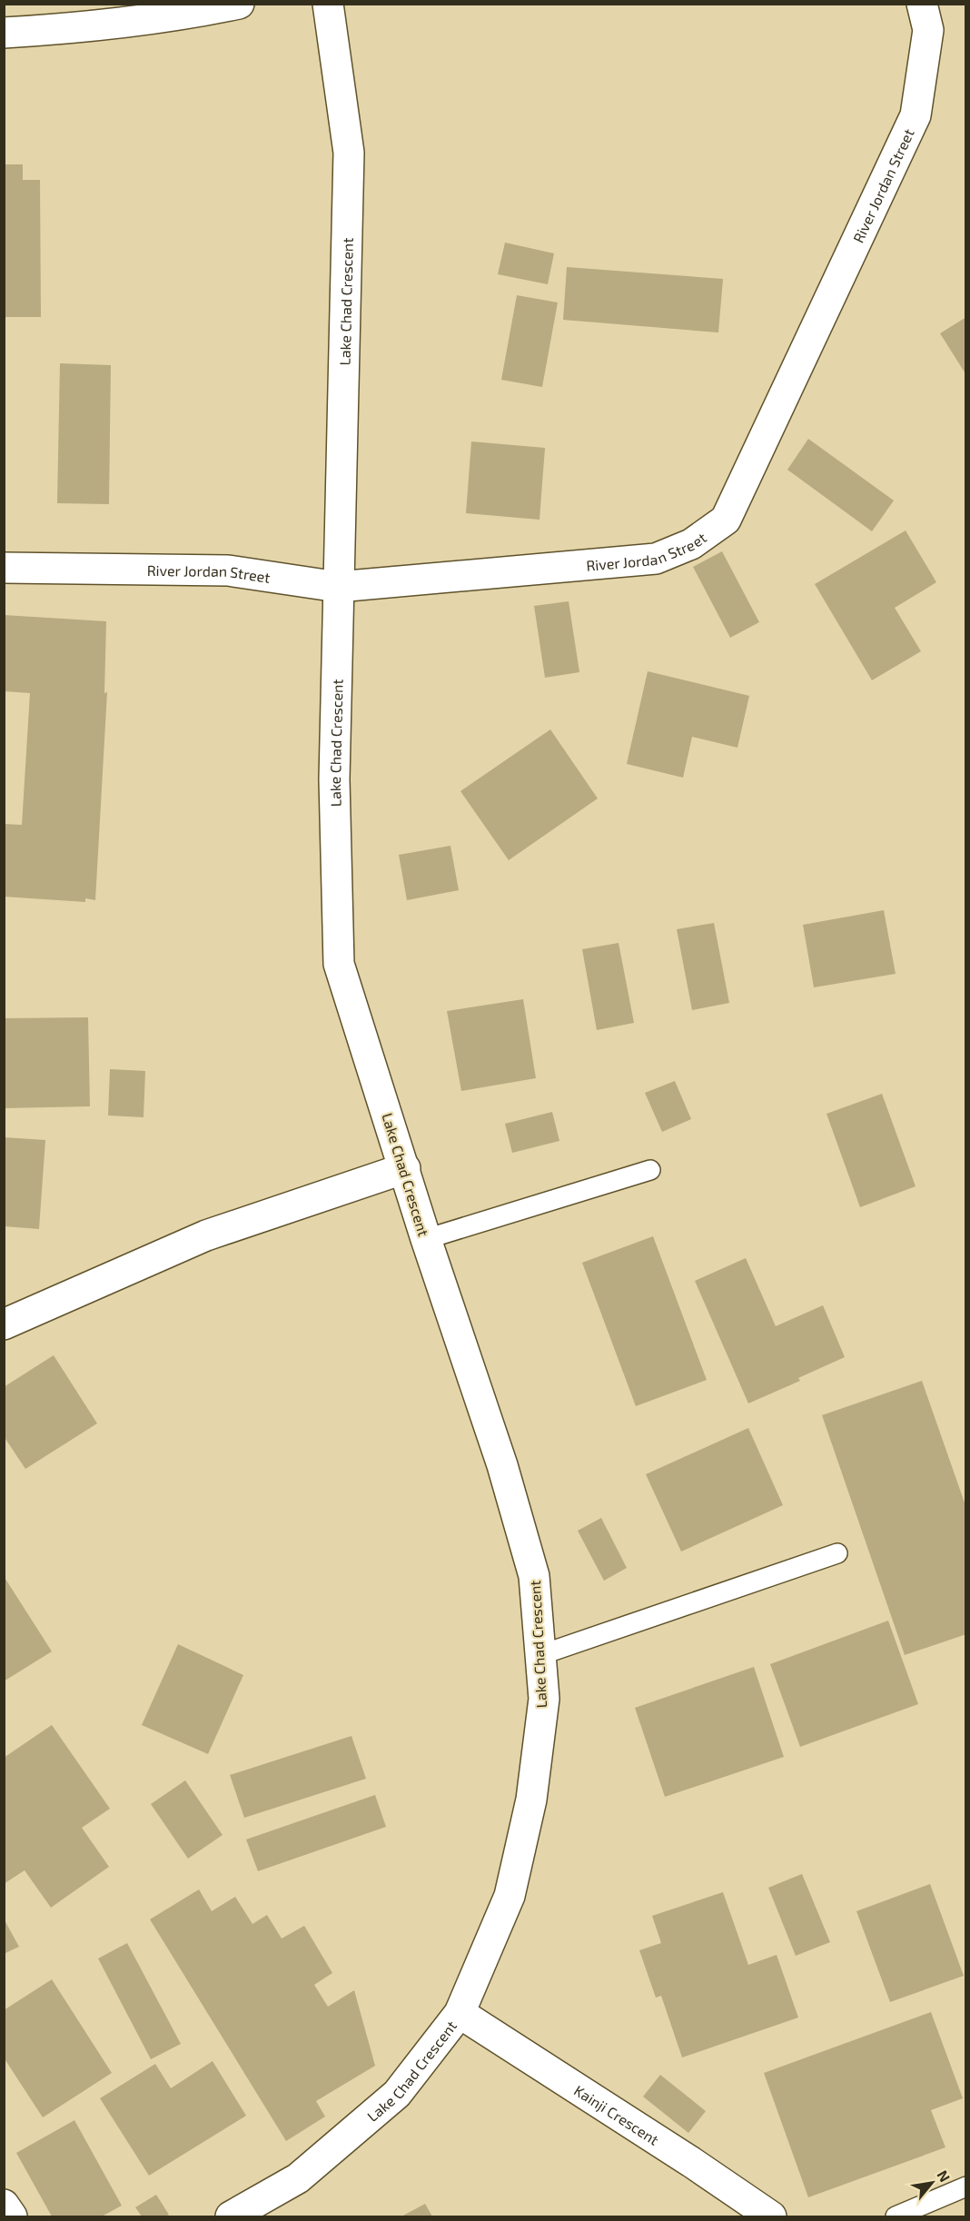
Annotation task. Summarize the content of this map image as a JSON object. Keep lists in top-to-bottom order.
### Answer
{
  "streets": {
    "street": ["River Jordan Street", "Lake Chad Crescent", "Kainji Crescent"]
  },
  "crossings": [
    ["River Jordan Street", "Lake Chad Crescent"],
    ["Lake Chad Crescent", "Kainji Crescent"]
  ],
  "north": "top right"
}
